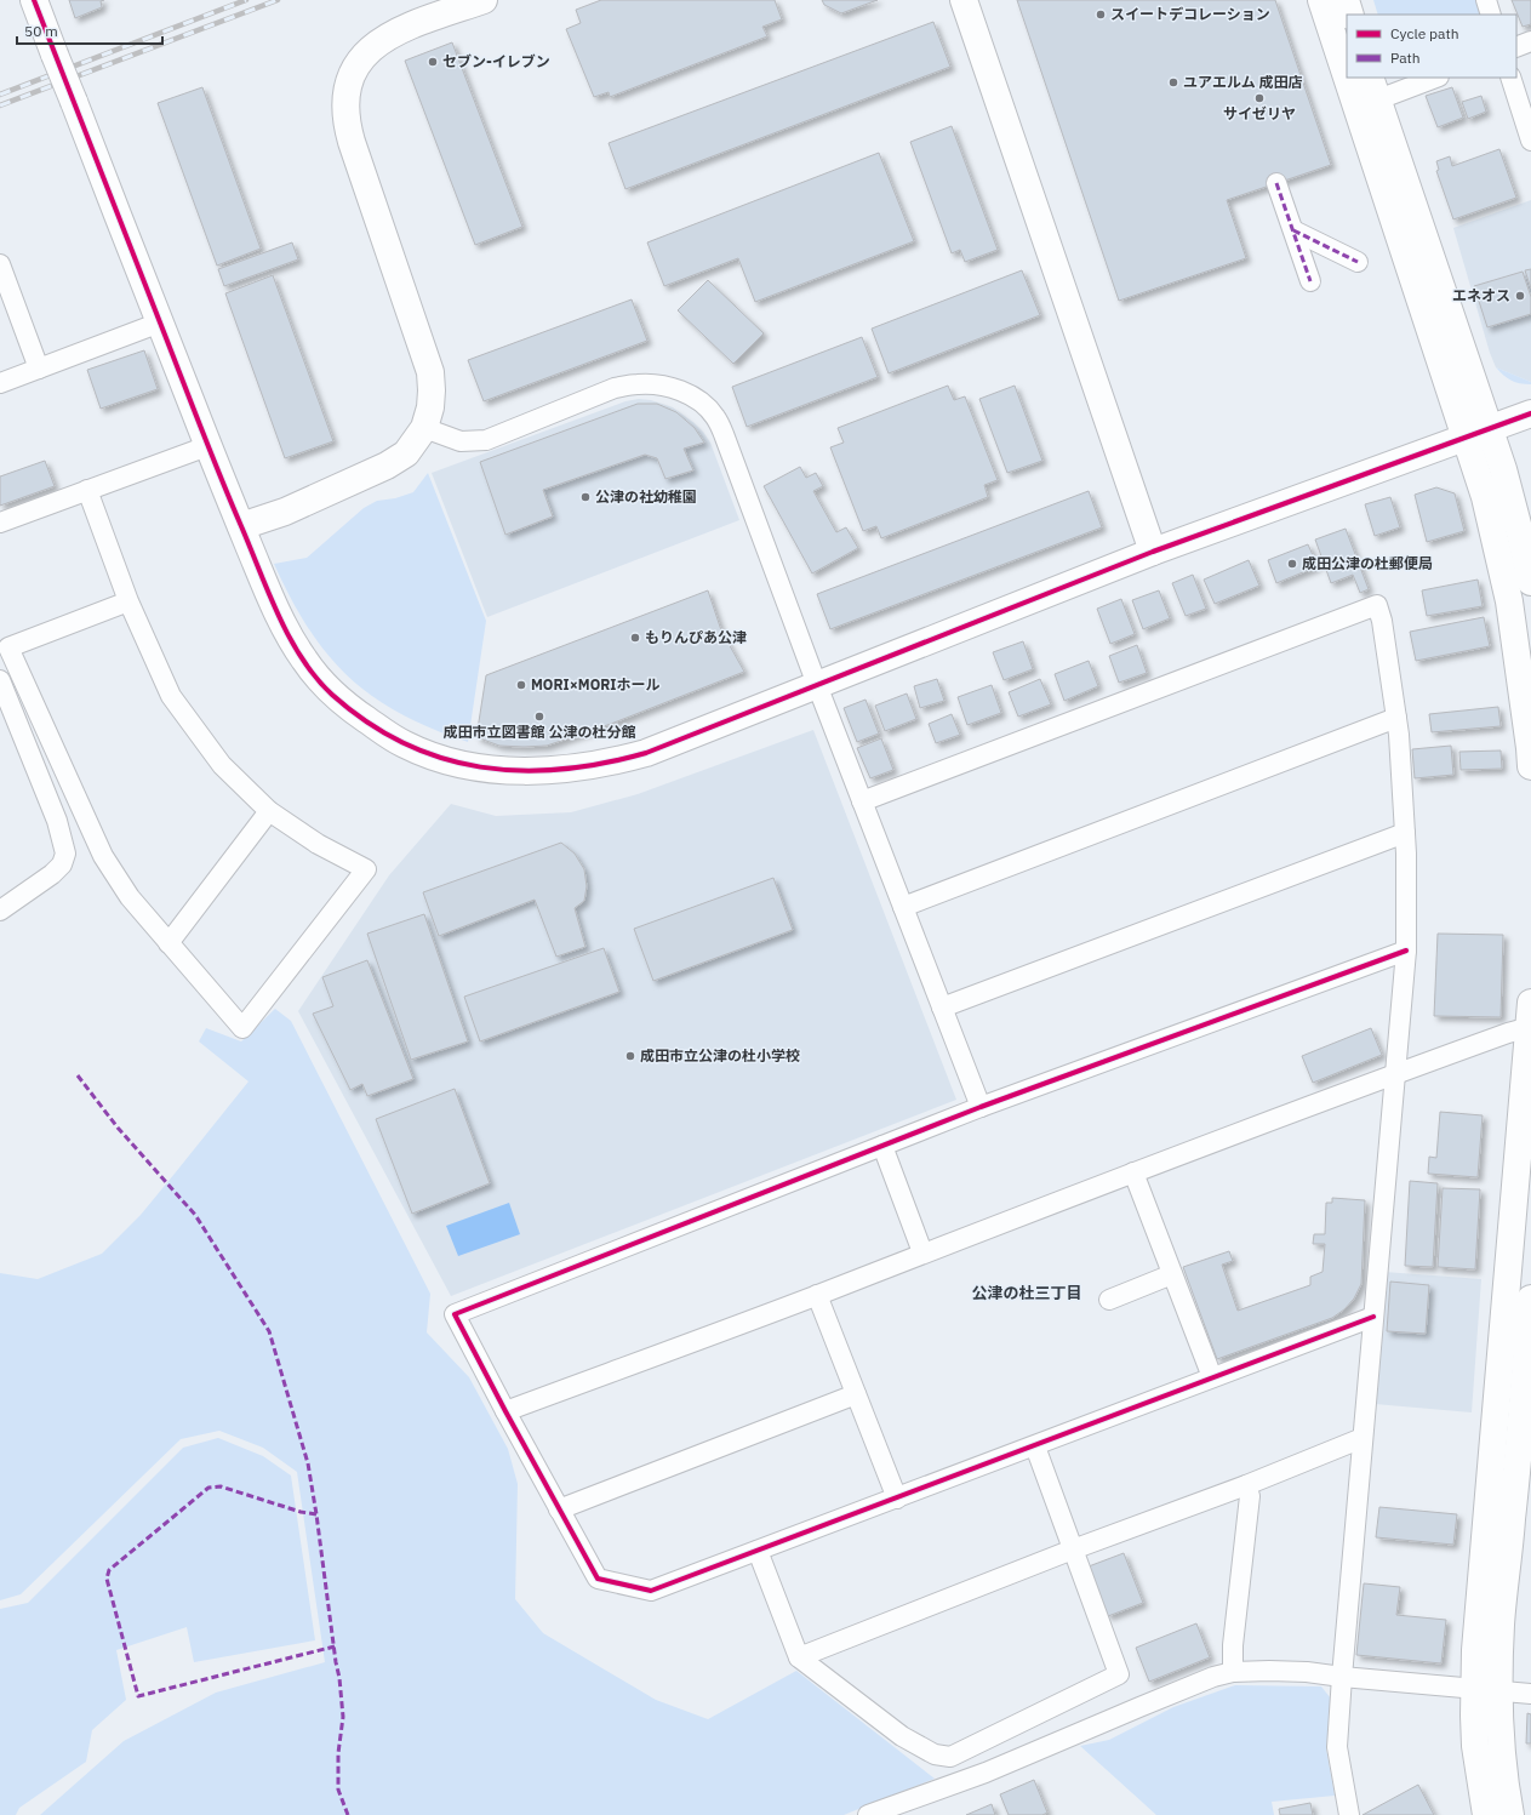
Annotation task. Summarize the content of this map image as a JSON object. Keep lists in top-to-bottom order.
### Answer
{
  "districts": ["公津の杜三丁目"],
  "places": [
    "スイートデコレーション",
    "セブン-イレブン",
    "ユアエルム 成田店",
    "サイゼリヤ",
    "エネオス",
    "公津の社幼稚園",
    "成田公津の杜郵便局",
    "もりんぴあ公津",
    "MORI×MORIホール",
    "成田市立図書館 公津の杜分館",
    "成田市立公津の杜小学校"
  ],
  "legend": ["Cycle path", "Path"],
  "scale_bar": "50 m"
}
